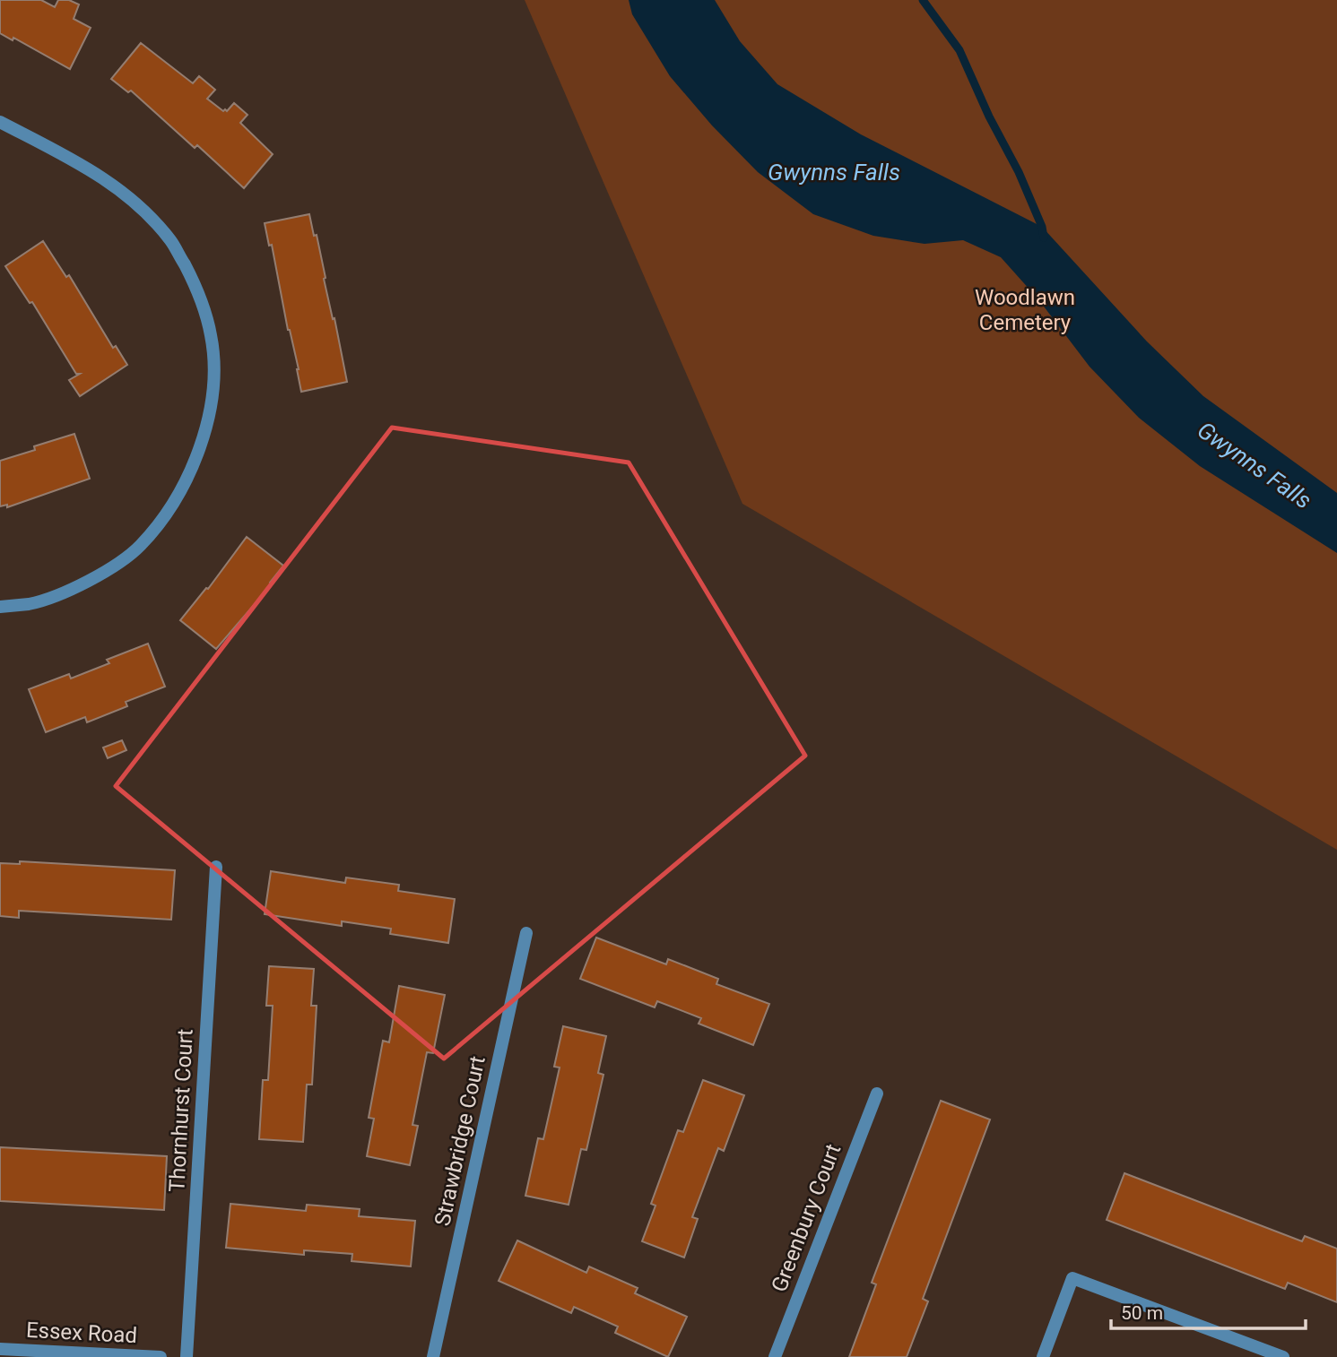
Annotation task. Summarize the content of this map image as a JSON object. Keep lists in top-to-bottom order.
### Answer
{
  "streets": {
    "street": [
      "Thornhurst Court",
      "Strawbridge Court",
      "Greenbury Court",
      "Essex Road"
    ]
  },
  "water": ["Gwynns Falls"],
  "parks": ["Woodlawn Cemetery"],
  "scale_bar": "50 m"
}
